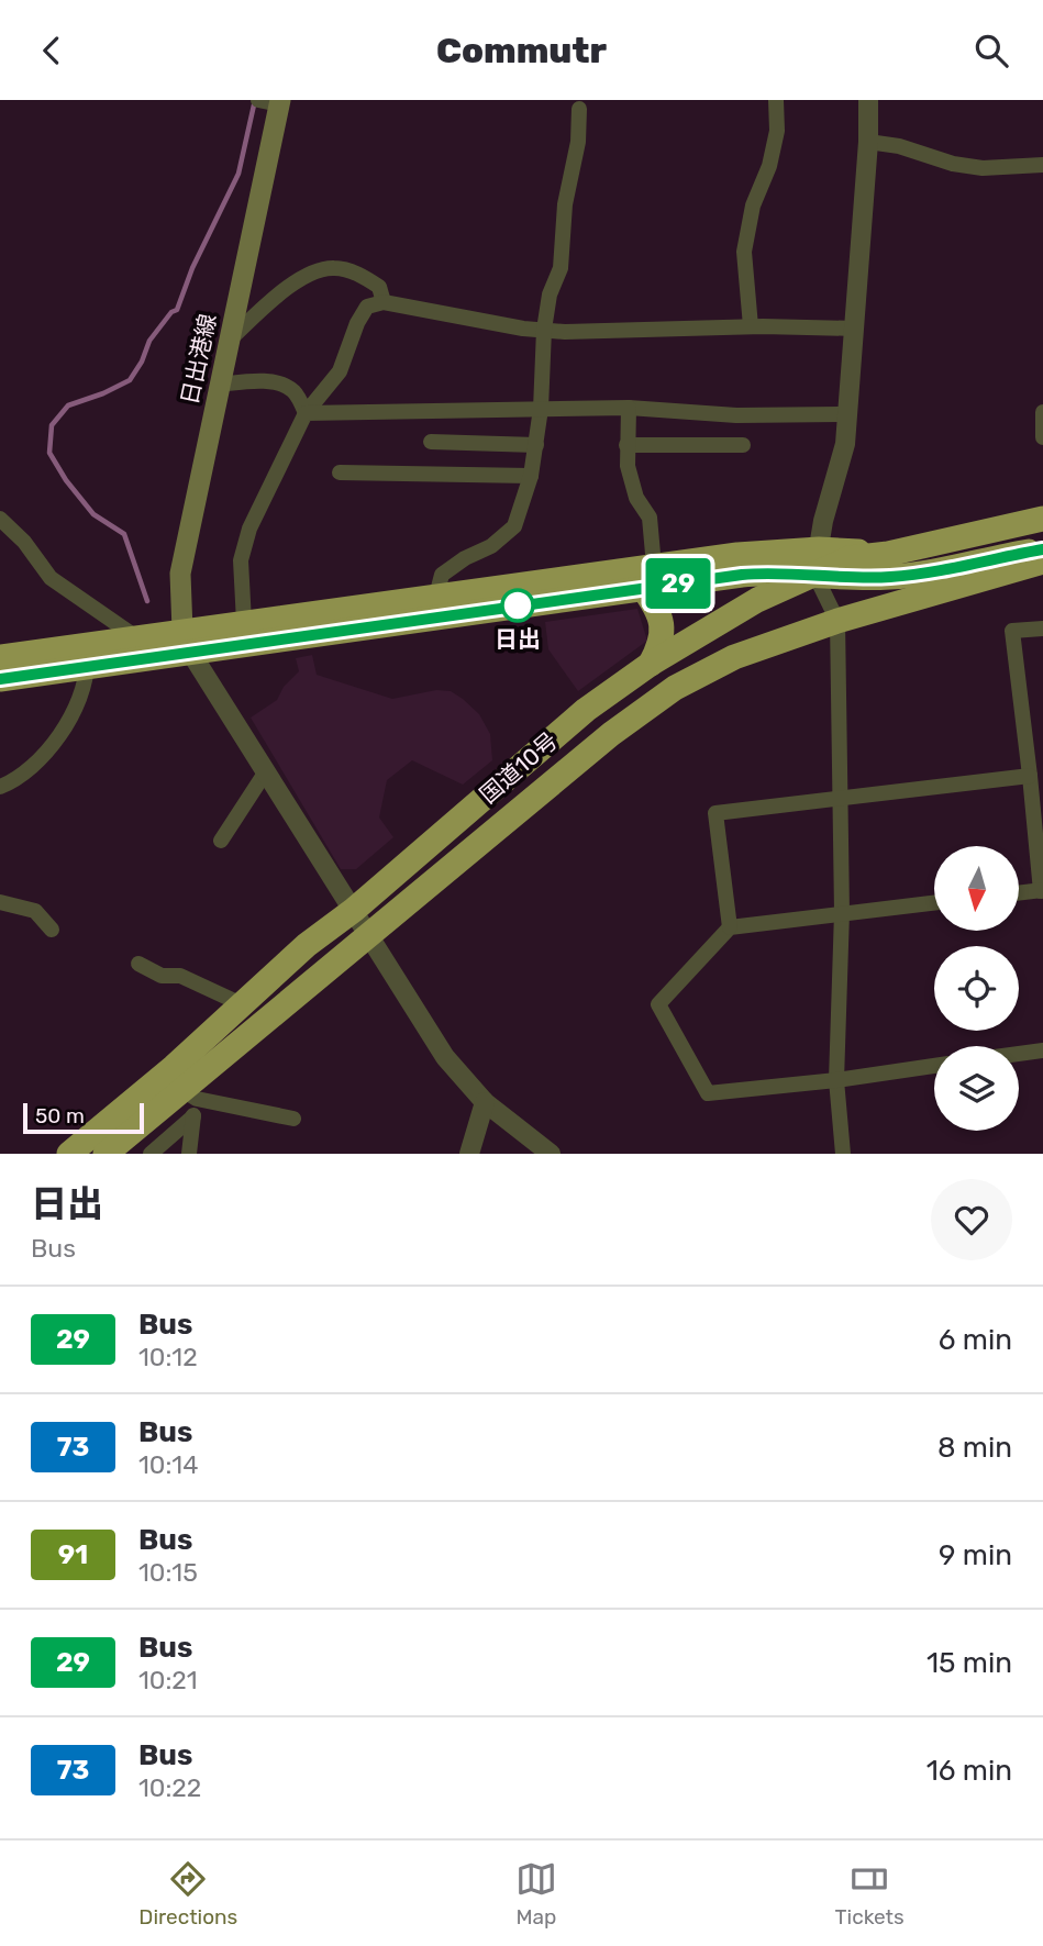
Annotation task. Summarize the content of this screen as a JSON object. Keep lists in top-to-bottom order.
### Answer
{
  "streets": {
    "highway": ["国道10号"],
    "main road": ["日出港線"]
  },
  "places": ["日出"],
  "lines": ["bus line 29"],
  "scale_bar": "50 m",
  "north": "bottom",
  "page": {
    "header": "Commutr",
    "on_map": "29",
    "scale": "50 m",
    "heading": ["日出", "Bus"],
    "list": [
      {
        "mark": "29",
        "name": "Bus",
        "note": "10:12",
        "value": "6 min"
      },
      {
        "mark": "73",
        "name": "Bus",
        "note": "10:14",
        "value": "8 min"
      },
      {
        "mark": "91",
        "name": "Bus",
        "note": "10:15",
        "value": "9 min"
      },
      {
        "mark": "29",
        "name": "Bus",
        "note": "10:21",
        "value": "15 min"
      },
      {
        "mark": "73",
        "name": "Bus",
        "note": "10:22",
        "value": "16 min"
      }
    ],
    "tabs": ["Directions", "Map", "Tickets"]
  }
}
